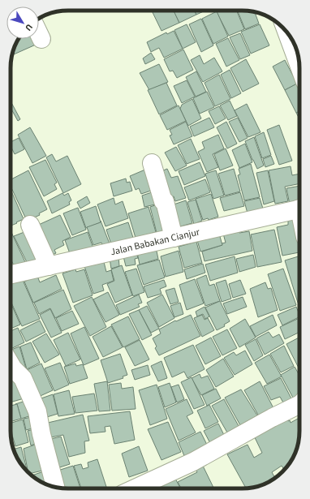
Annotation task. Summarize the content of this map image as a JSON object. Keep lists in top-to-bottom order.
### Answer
{
  "streets": {
    "street": ["Jalan Babakan Cianjur"]
  },
  "north": "bottom right"
}
